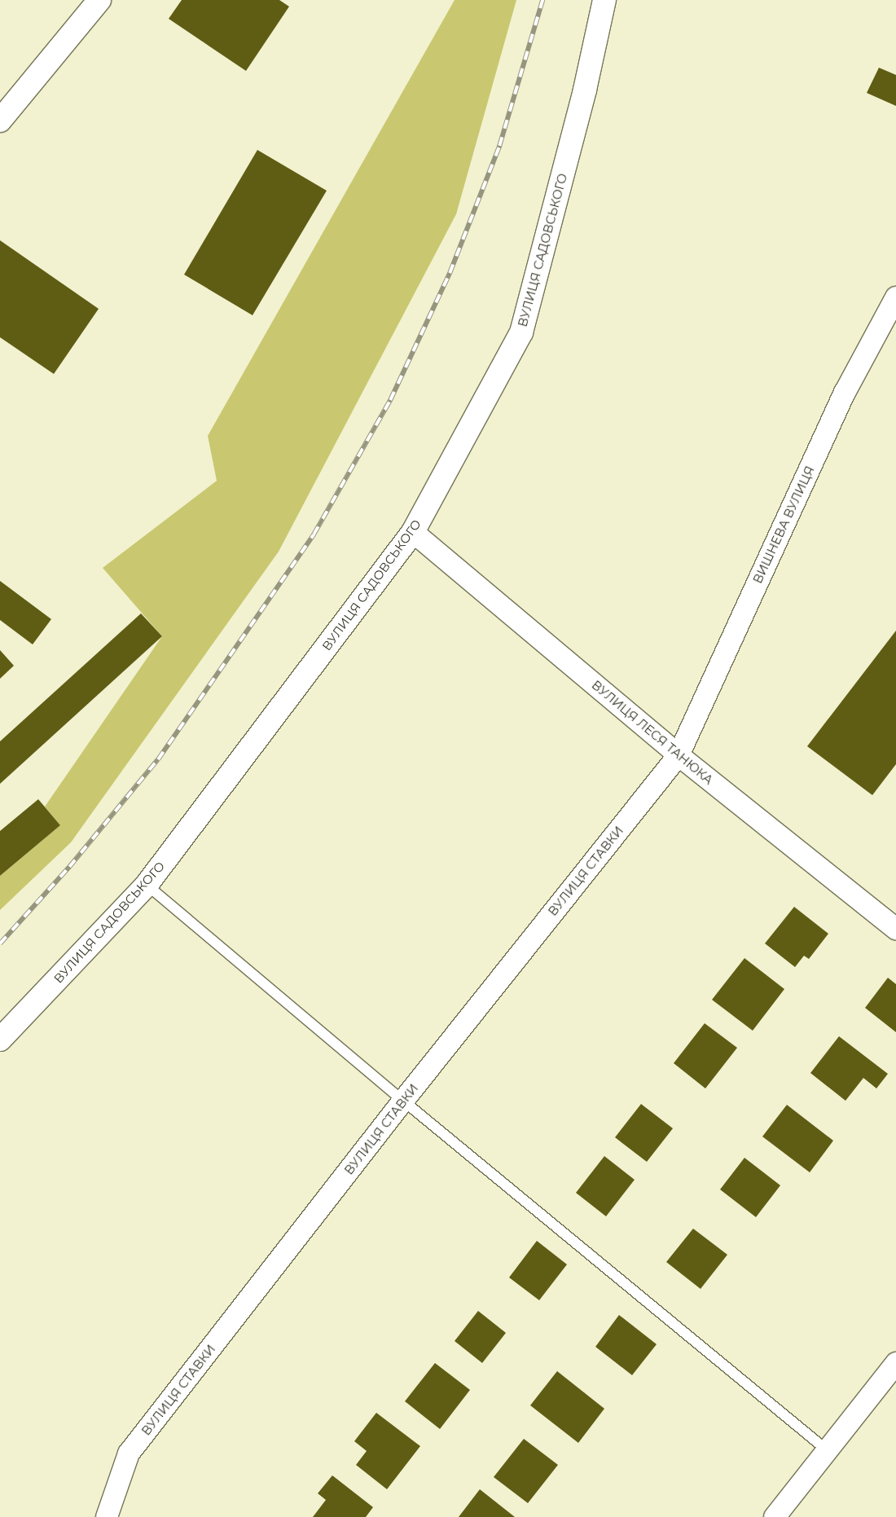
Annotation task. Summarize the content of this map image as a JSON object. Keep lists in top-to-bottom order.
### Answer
{
  "streets": {
    "street": [
      "ВУЛИЦЯ САДОВСЬКОГО",
      "ВИШНЕВА ВУЛИЦЯ",
      "ВУЛИЦЯ ЛЕСЯ ТАНЮКА",
      "ВУЛИЦЯ СТАВКИ"
    ]
  },
  "crossings": [
    ["ВУЛИЦЯ САДОВСЬКОГО", "ВУЛИЦЯ ЛЕСЯ ТАНЮКА"],
    ["ВИШНЕВА ВУЛИЦЯ", "ВУЛИЦЯ ЛЕСЯ ТАНЮКА"],
    ["ВИШНЕВА ВУЛИЦЯ", "ВУЛИЦЯ СТАВКИ"],
    ["ВУЛИЦЯ ЛЕСЯ ТАНЮКА", "ВУЛИЦЯ СТАВКИ"]
  ]
}
